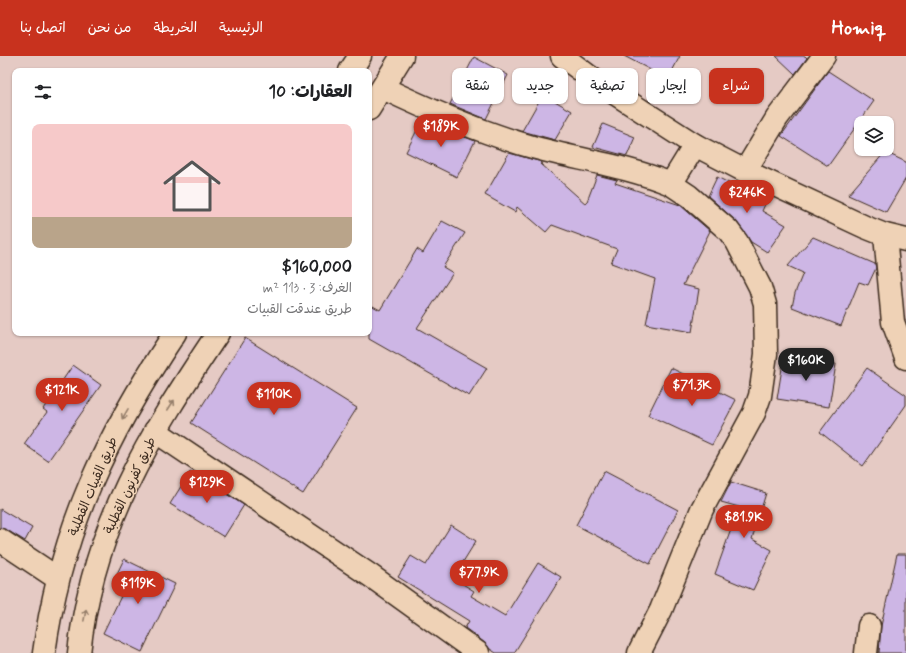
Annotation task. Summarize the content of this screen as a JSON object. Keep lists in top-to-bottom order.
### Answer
{
  "streets": {
    "street": ["طريق كفرنون القطلبة", "طريق القبيات القطلبة"]
  },
  "one_way": ["طريق كفرنون القطلبة", "طريق القبيات القطلبة"],
  "page": {
    "header": "Homiq",
    "nav": [
      "الرئيسية",
      "الخريطة",
      "من نحن",
      "اتصل بنا"
    ],
    "chip": [
      "شراء",
      "إيجار",
      "تصفية",
      "جديد",
      "شقة"
    ],
    "heading": "العقارات: 10",
    "price": [
      "$189K",
      "$246K",
      "$160K",
      "$71.3K",
      "$121K",
      "$110K",
      "$129K",
      "$81.9K",
      "$77.9K",
      "$119K"
    ],
    "list": [
      {
        "name": "$160,000",
        "note": "الغرف: 3 · 113 m² · طريق عندقت القبيات"
      }
    ]
  }
}
